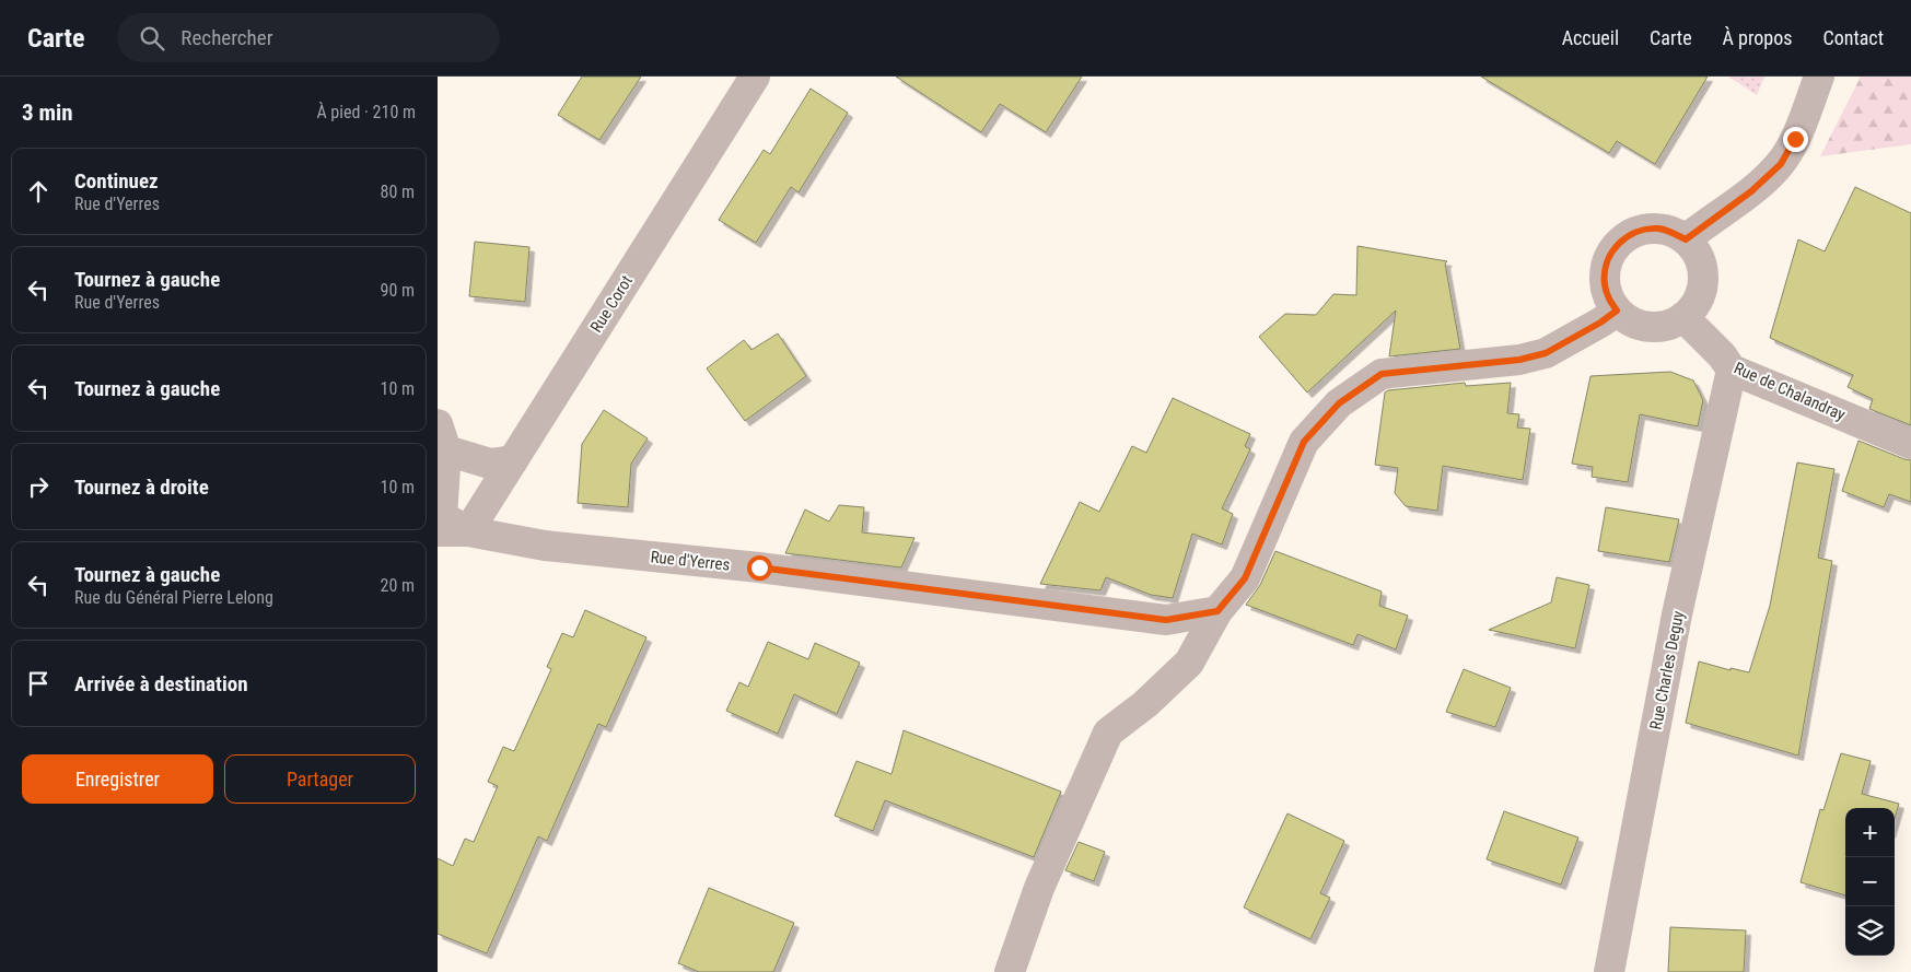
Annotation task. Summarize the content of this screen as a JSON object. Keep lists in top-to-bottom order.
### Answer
{
  "streets": {
    "street": [
      "Rue Corot",
      "Rue de Chalandray",
      "Rue d'Yerres",
      "Rue Charles Deguy"
    ]
  },
  "crossings": [
    ["Rue Corot", "Rue d'Yerres"],
    ["Rue de Chalandray", "Rue Charles Deguy"]
  ],
  "page": {
    "header": "Carte",
    "search": "Rechercher",
    "nav": [
      "Accueil",
      "Carte",
      "À propos",
      "Contact"
    ],
    "heading": ["3 min", "À pied · 210 m"],
    "list": [
      ["Continuez", "Rue d'Yerres", "80 m"],
      ["Tournez à gauche", "Rue d'Yerres", "90 m"],
      ["Tournez à gauche", "10 m"],
      ["Tournez à droite", "10 m"],
      ["Tournez à gauche", "Rue du Général Pierre Lelong", "20 m"],
      "Arrivée à destination"
    ],
    "buttons": ["Enregistrer", "Partager"],
    "map_buttons": ["+", "−"]
  }
}
